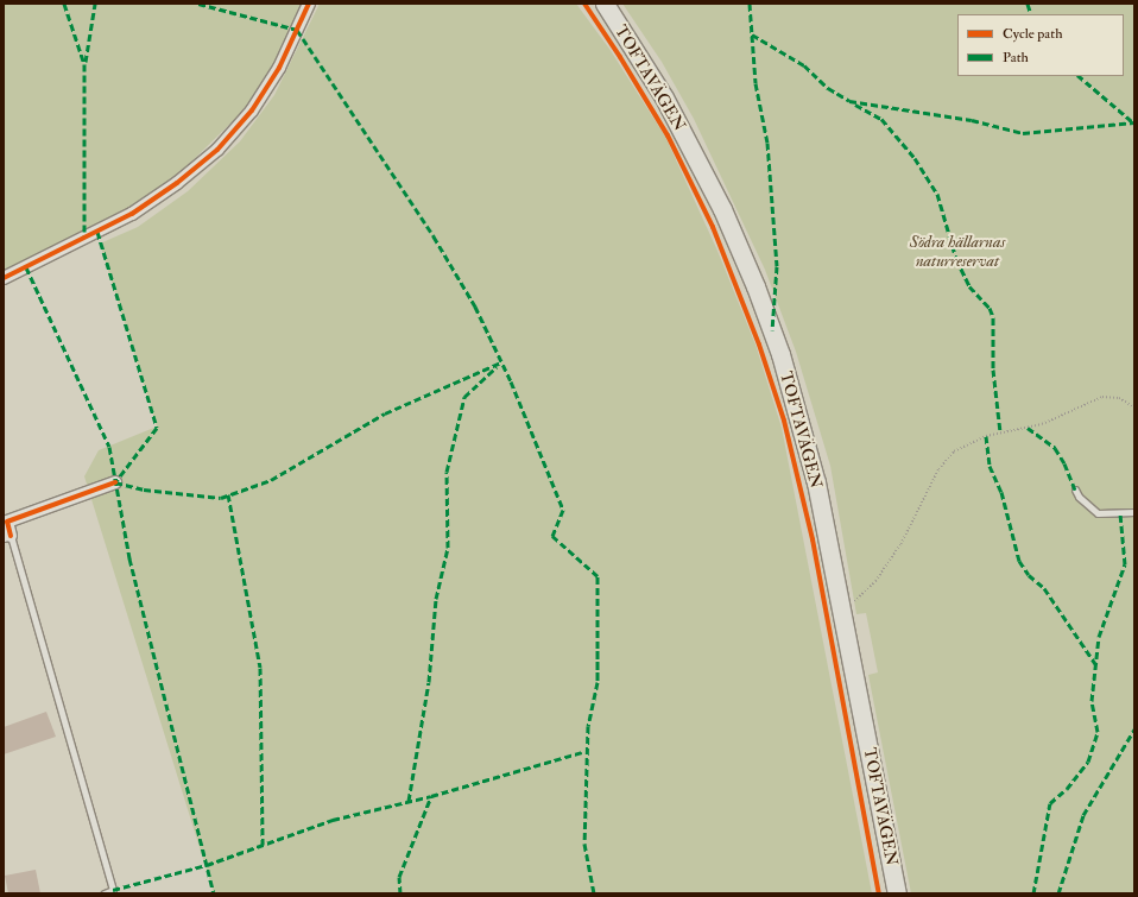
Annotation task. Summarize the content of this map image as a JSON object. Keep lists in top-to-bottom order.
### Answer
{
  "streets": {
    "main road": ["TOFTAVÄGEN"]
  },
  "parks": ["Södra hällarnas naturreservat"],
  "legend": ["Cycle path", "Path"]
}
